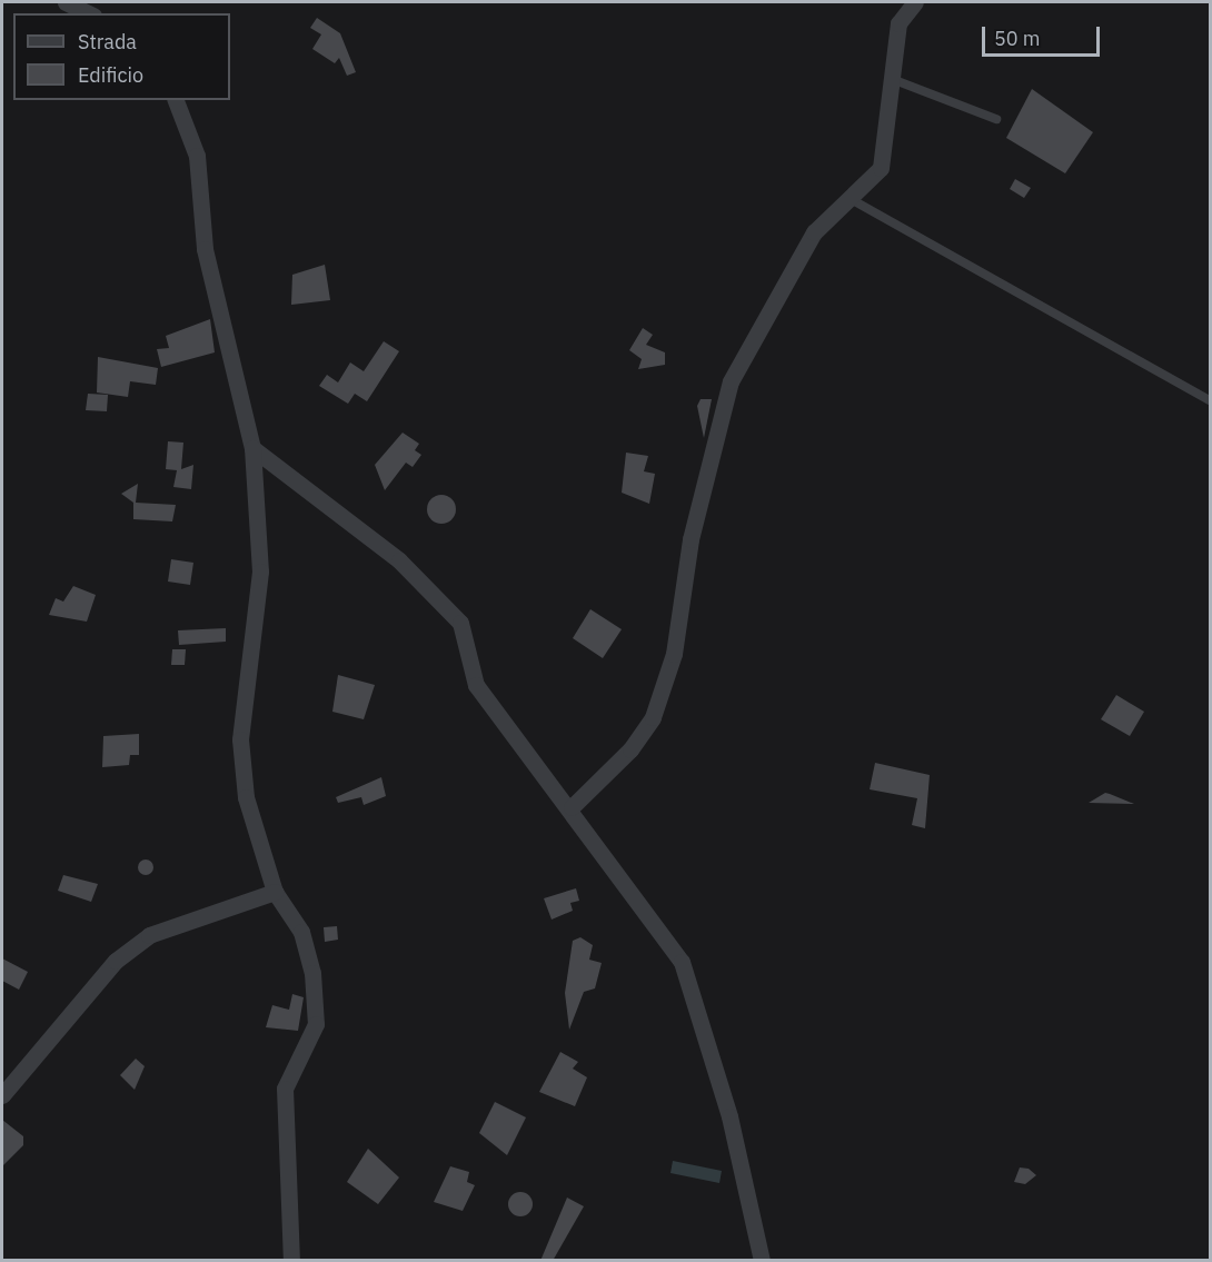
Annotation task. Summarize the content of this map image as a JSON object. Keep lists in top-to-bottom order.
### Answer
{
  "legend": ["Strada", "Edificio"],
  "scale_bar": "50 m"
}
